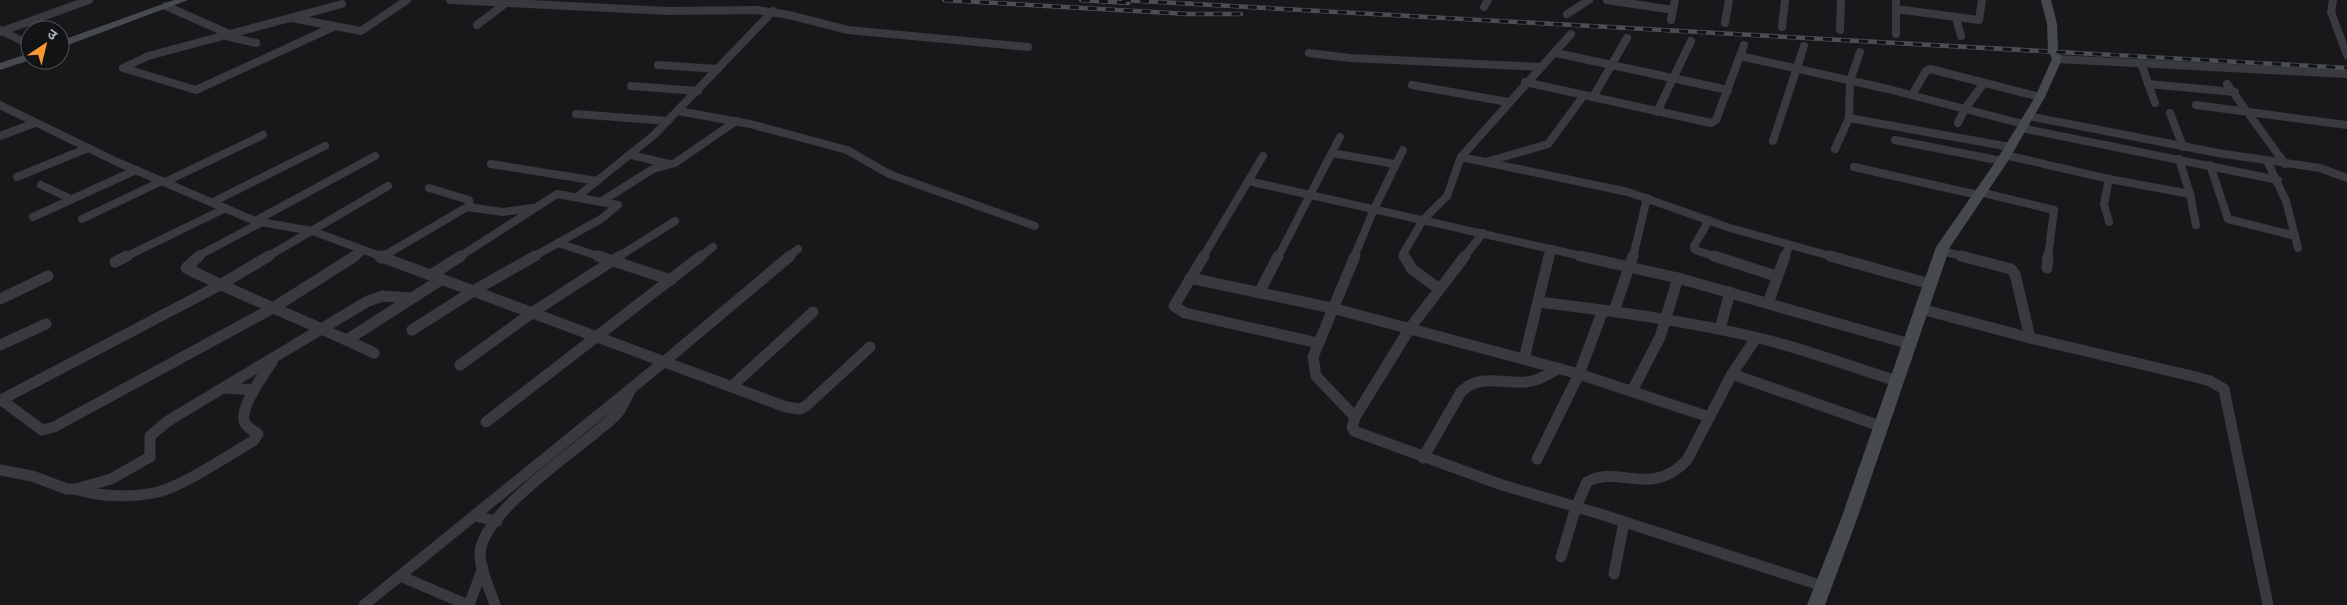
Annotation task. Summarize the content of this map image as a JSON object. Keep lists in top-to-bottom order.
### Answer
{
  "north": "top right"
}
